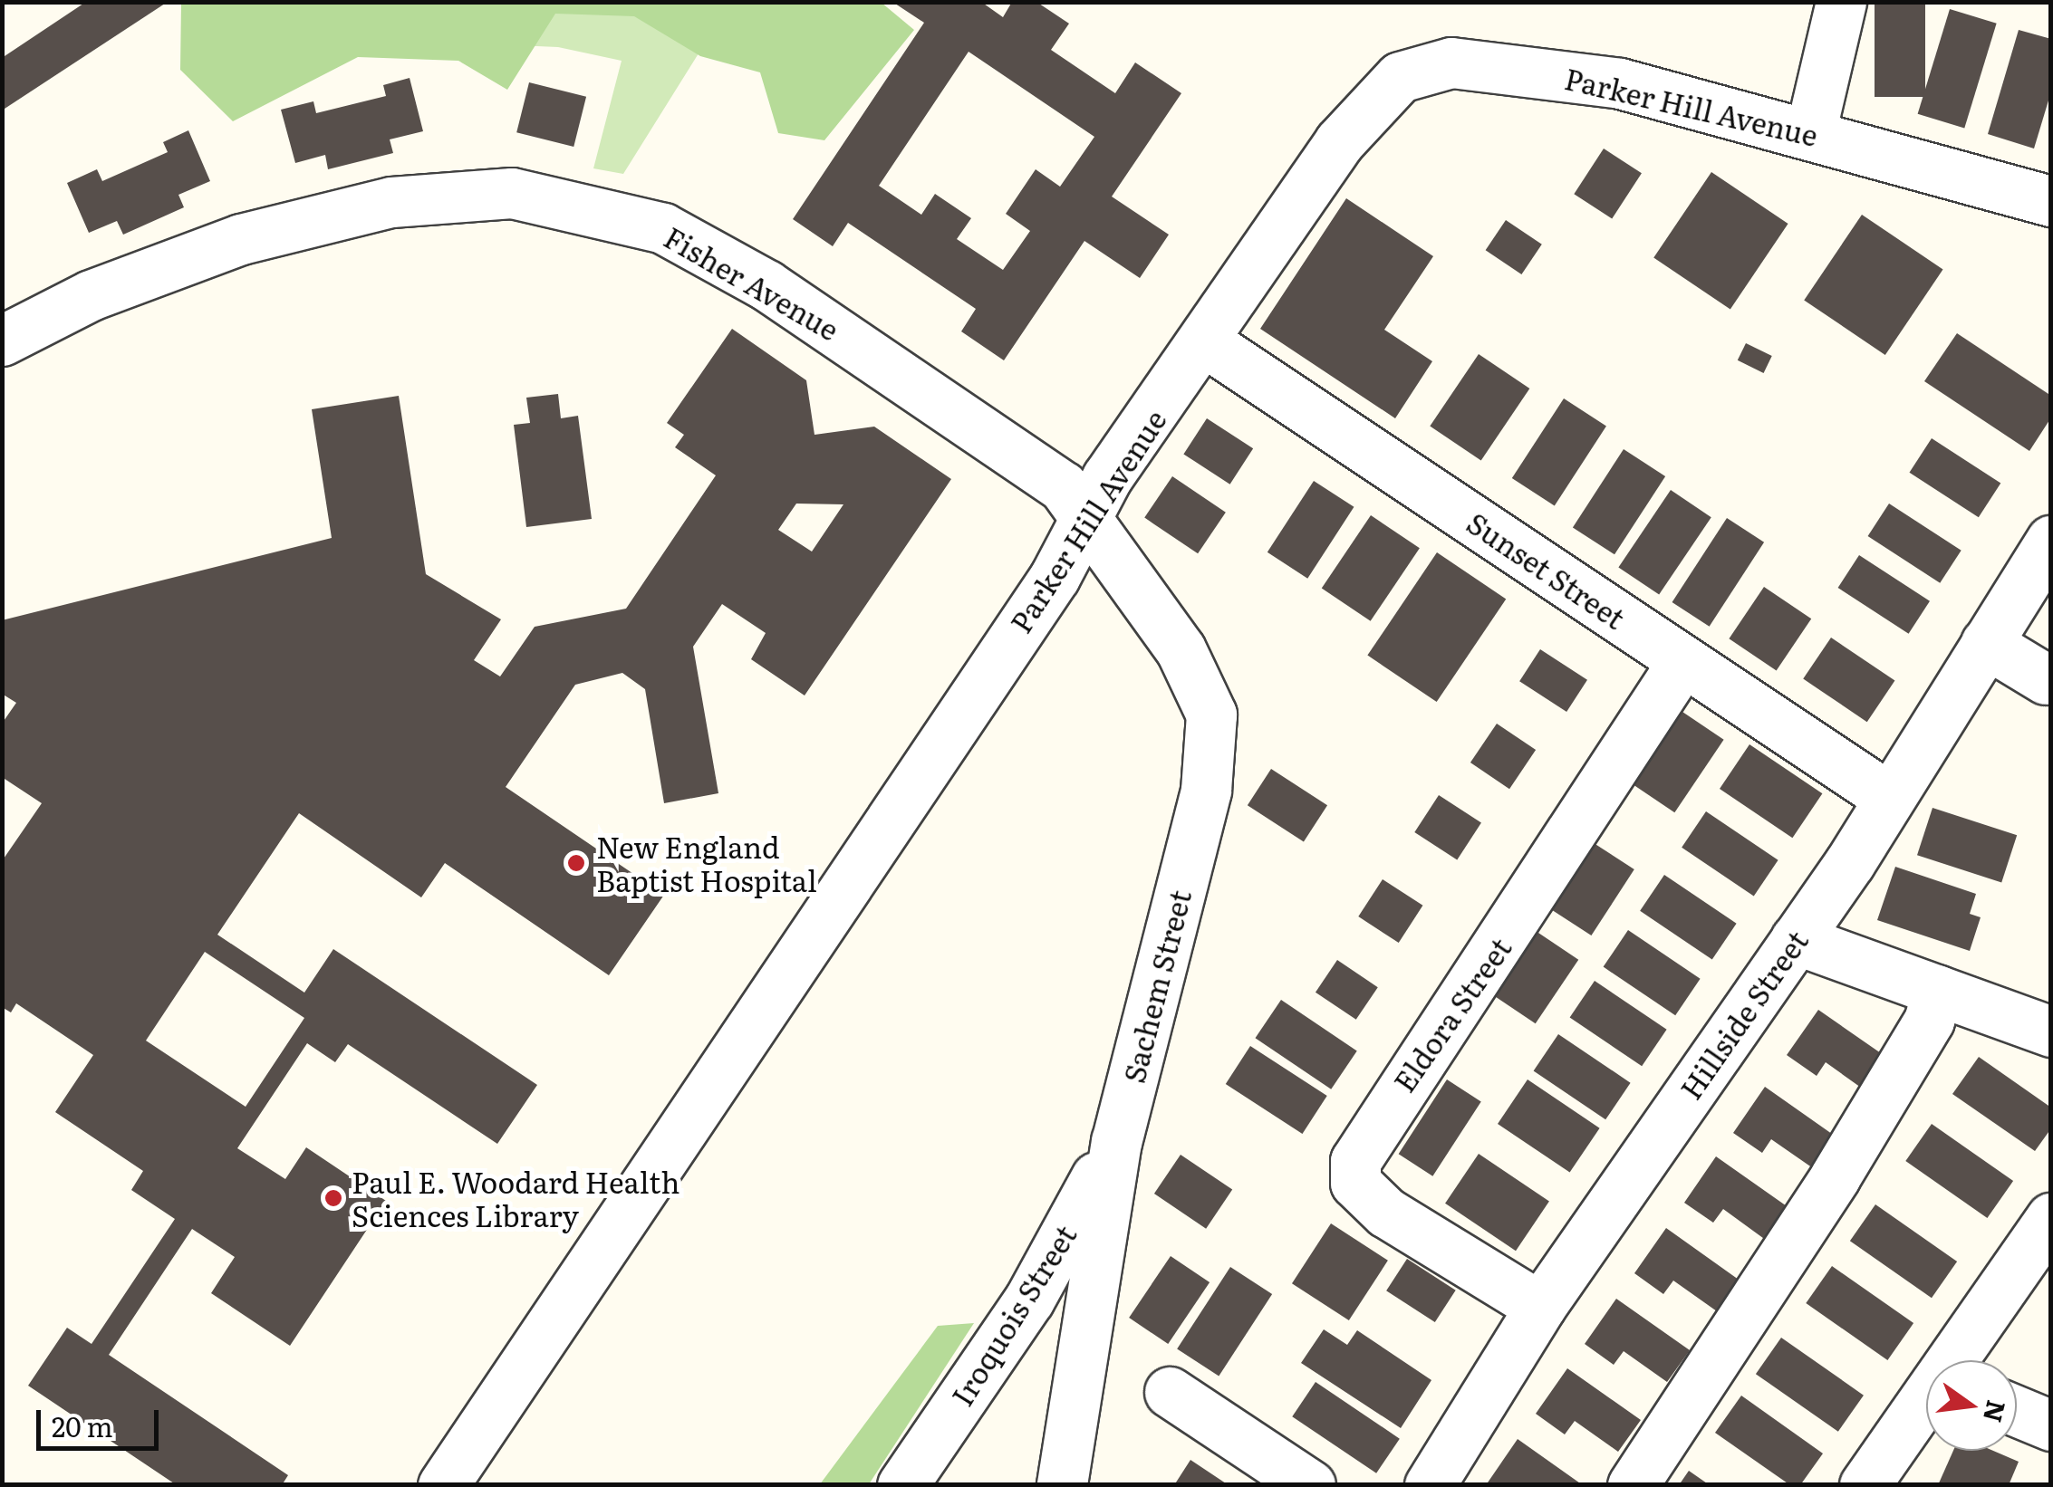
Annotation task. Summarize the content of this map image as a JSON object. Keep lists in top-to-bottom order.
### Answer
{
  "streets": {
    "street": [
      "Parker Hill Avenue",
      "Fisher Avenue",
      "Sunset Street",
      "Sachem Street",
      "Eldora Street",
      "Hillside Street",
      "Iroquois Street"
    ]
  },
  "crossings": [
    ["Parker Hill Avenue", "Fisher Avenue"],
    ["Parker Hill Avenue", "Sunset Street"],
    ["Parker Hill Avenue", "Sachem Street"],
    ["Fisher Avenue", "Sachem Street"],
    ["Sunset Street", "Eldora Street"],
    ["Sunset Street", "Hillside Street"],
    ["Sachem Street", "Iroquois Street"],
    ["Eldora Street", "Hillside Street"]
  ],
  "places": ["New England Baptist Hospital", "Paul E. Woodard Health Sciences Library"],
  "scale_bar": "20 m",
  "north": "right"
}
